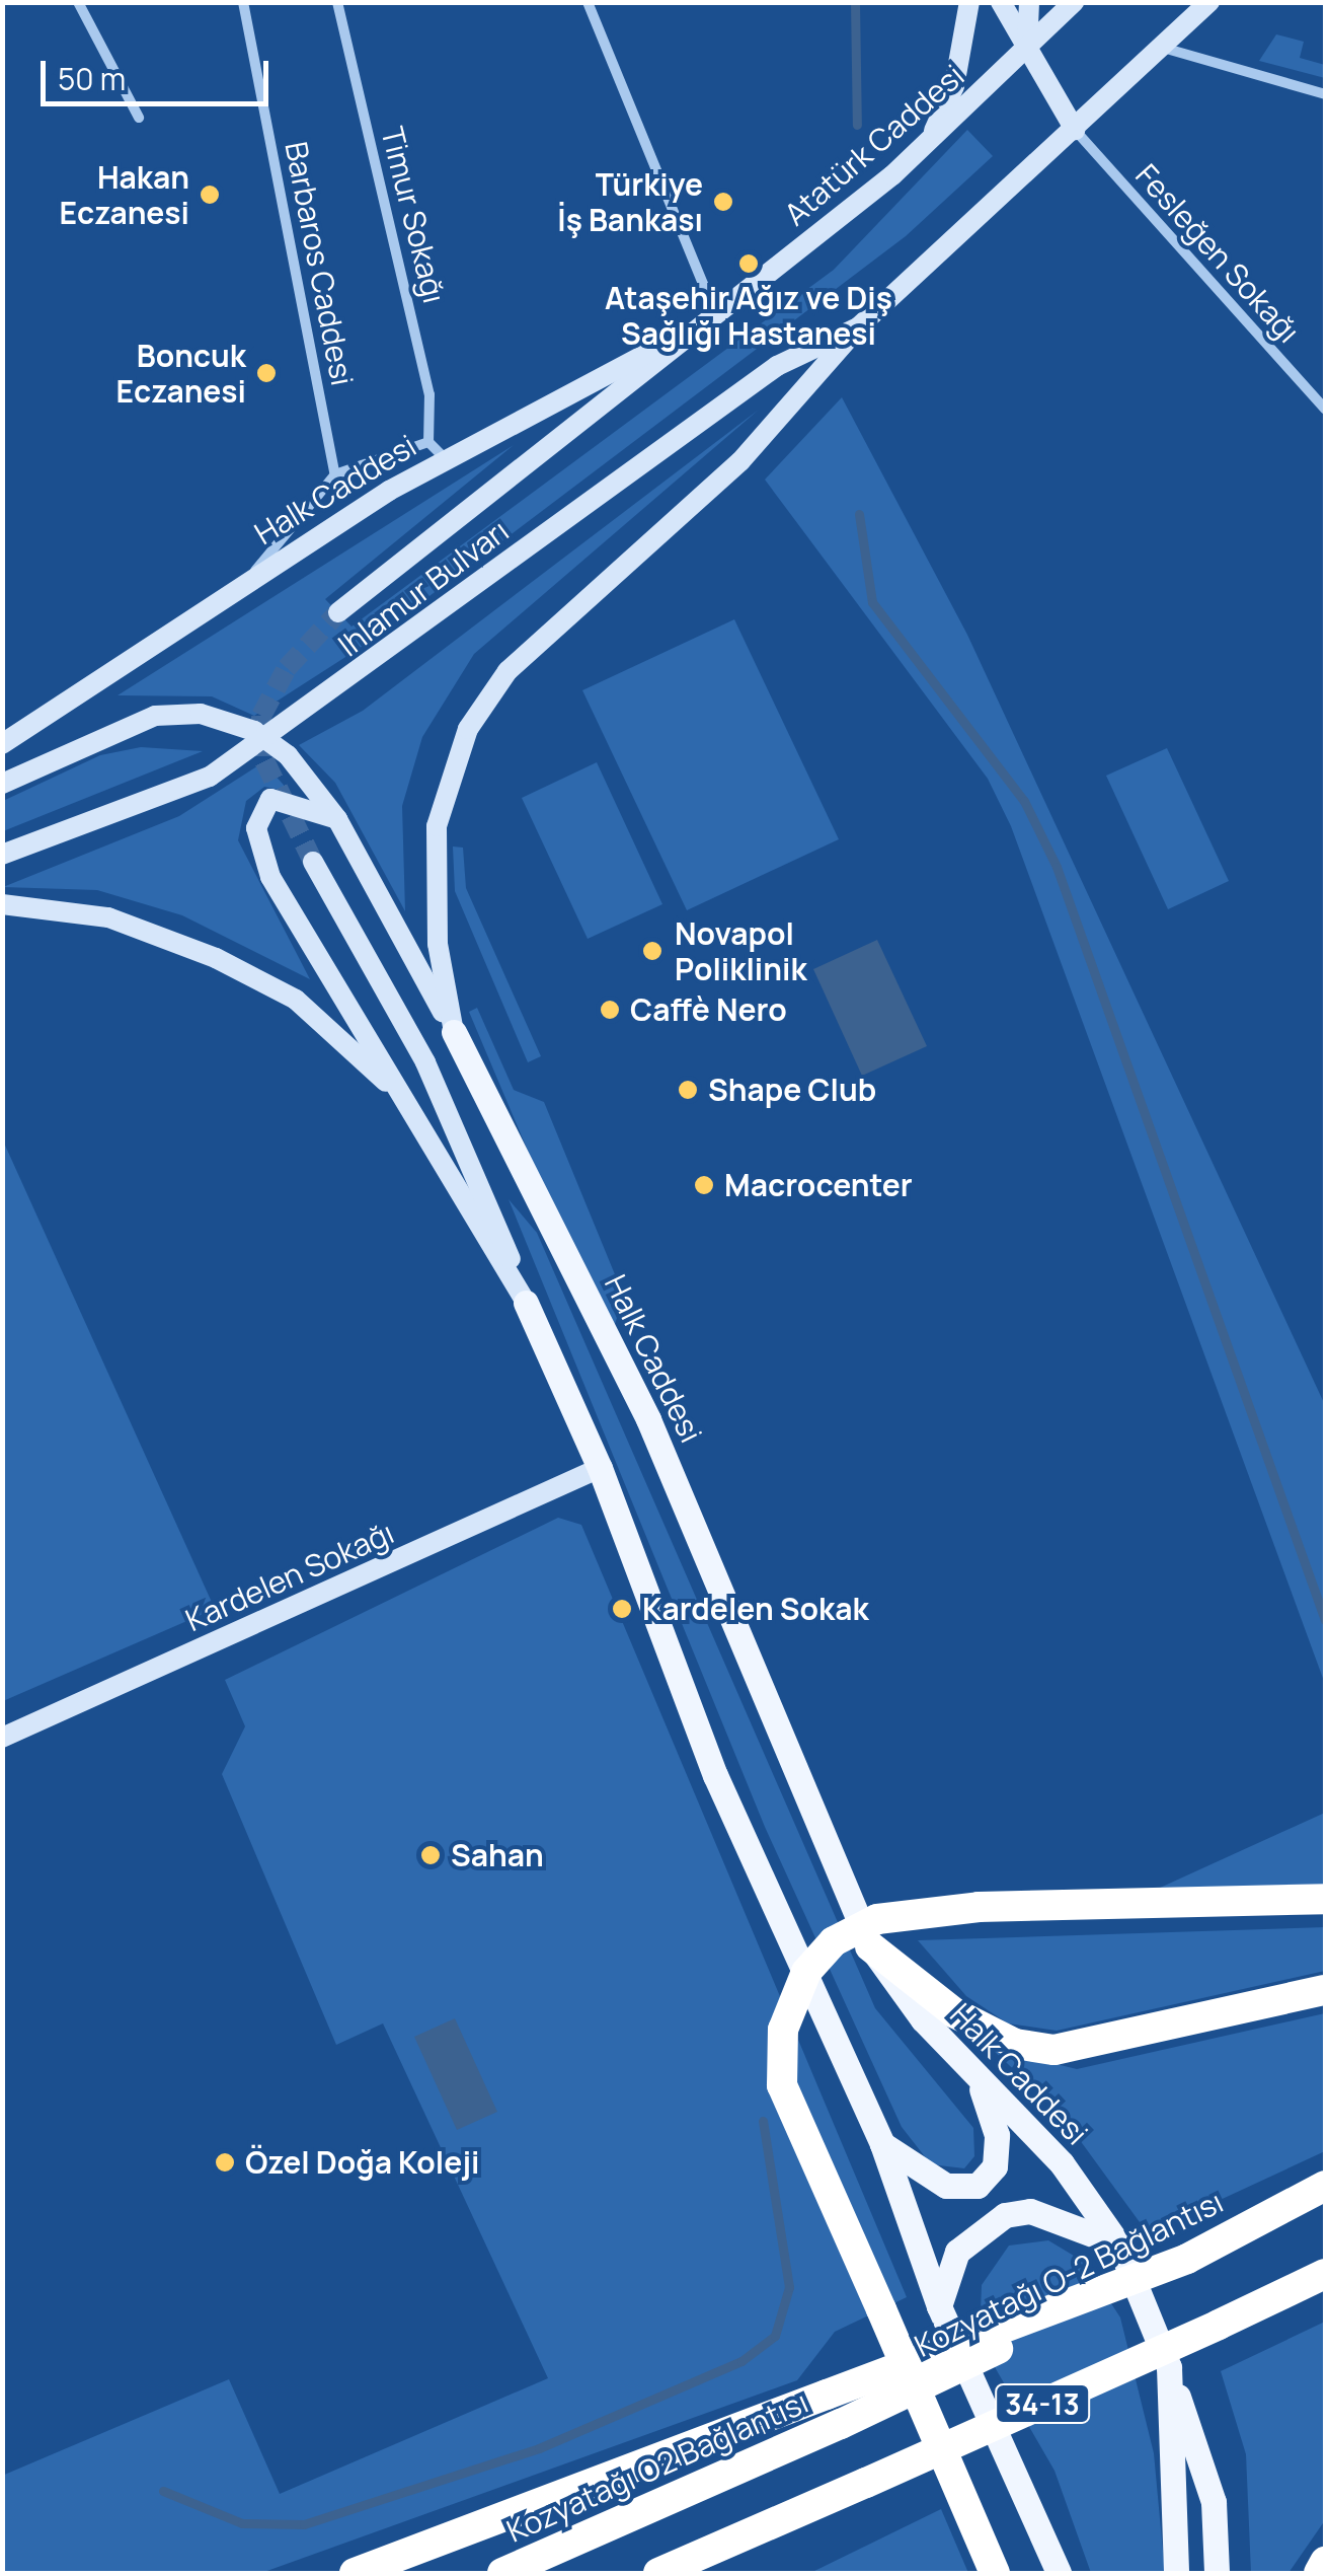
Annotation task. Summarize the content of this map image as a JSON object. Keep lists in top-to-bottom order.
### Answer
{
  "streets": {
    "highway": ["Kozyatağı O-2 Bağlantısı", "34-13", "Kozyatağı O2 Bağlantısı"],
    "main road": [
      "Atatürk Caddesi",
      "Halk Caddesi",
      "Ihlamur Bulvarı",
      "Kardelen Sokağı"
    ],
    "street": ["Timur Sokağı", "Fesleğen Sokağı", "Barbaros Caddesi"]
  },
  "crossings": [
    ["Atatürk Caddesi", "Halk Caddesi"],
    ["Fesleğen Sokağı", "Ihlamur Bulvarı"],
    ["Halk Caddesi", "Ihlamur Bulvarı"],
    ["Kozyatağı O-2 Bağlantısı", "Kozyatağı O2 Bağlantısı"]
  ],
  "places": [
    "Hakan Eczanesi",
    "Türkiye İş Bankası",
    "Ataşehir Ağız ve Diş Sağlığı Hastanesi",
    "Boncuk Eczanesi",
    "Novapol Poliklinik",
    "Caffè Nero",
    "Shape Club",
    "Macrocenter",
    "Kardelen Sokak",
    "Sahan",
    "Özel Doğa Koleji"
  ],
  "scale_bar": "50 m"
}
